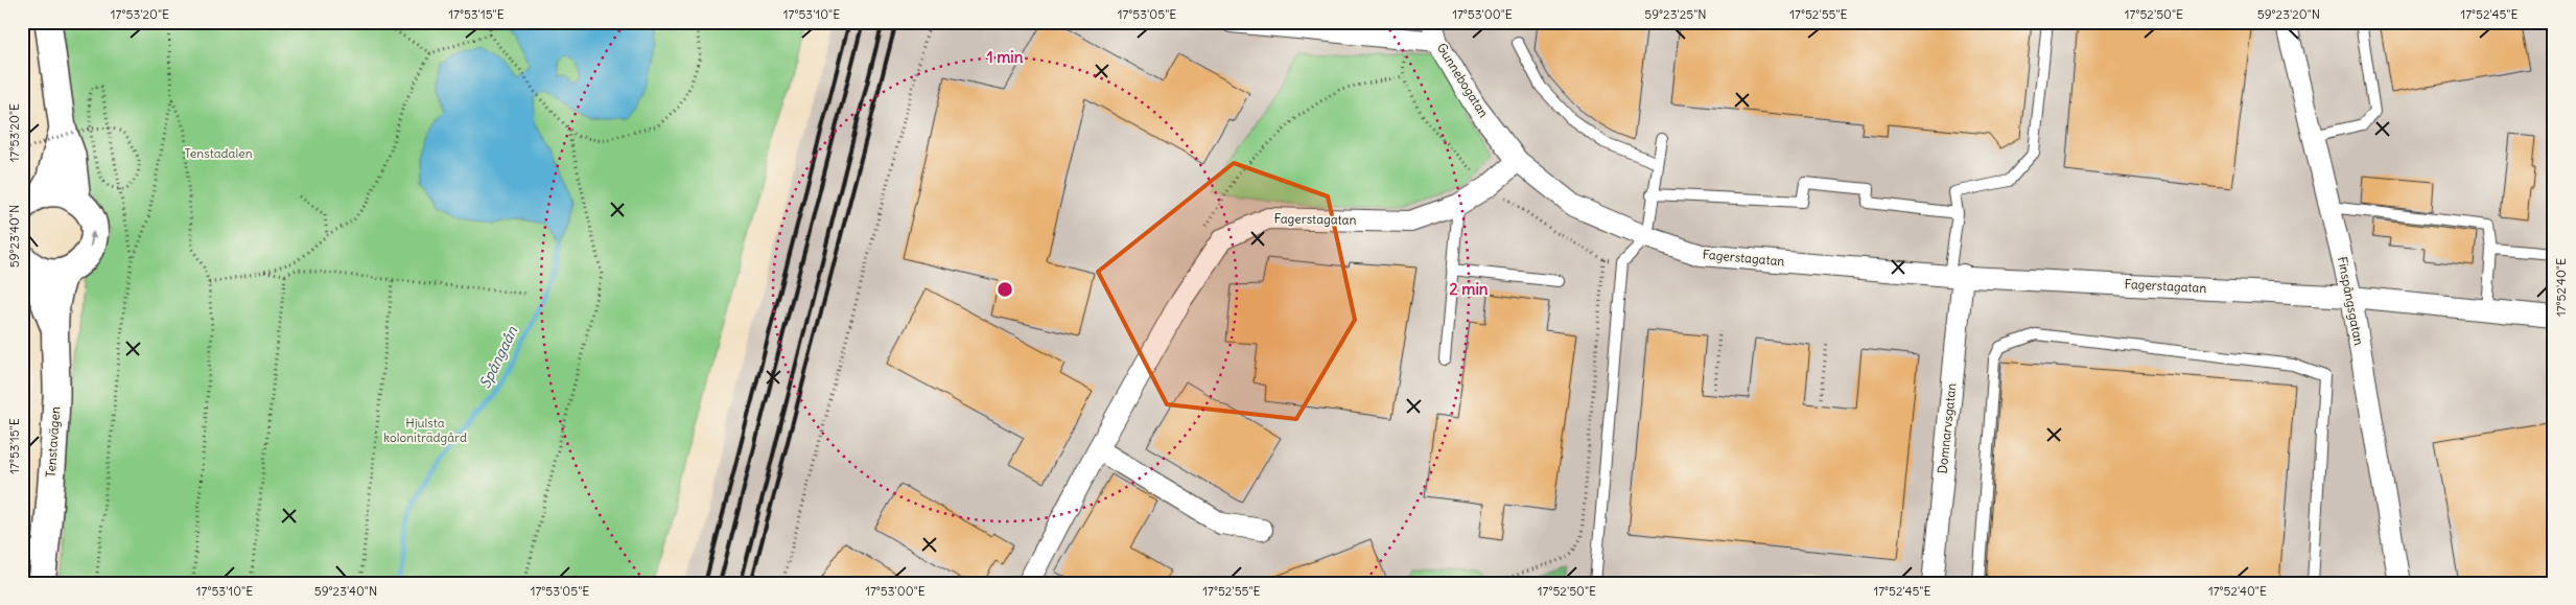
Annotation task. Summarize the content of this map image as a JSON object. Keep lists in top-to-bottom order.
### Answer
{
  "streets": {
    "street": [
      "Gunnebogatan",
      "Fagerstagatan",
      "Finspångsgatan",
      "Domnarvsgatan",
      "Tenstavägen"
    ]
  },
  "crossings": [
    ["Gunnebogatan", "Fagerstagatan"],
    ["Fagerstagatan", "Finspångsgatan"],
    ["Fagerstagatan", "Domnarvsgatan"]
  ],
  "water": ["Spångaån"],
  "parks": ["Tenstadalen", "Hjulsta koloniträdgård"],
  "coordinates": [
    "17°53'20\"E",
    "17°53'15\"E",
    "17°53'10\"E",
    "17°53'05\"E",
    "17°53'00\"E",
    "59°23'25\"N",
    "17°52'55\"E",
    "17°52'50\"E",
    "59°23'20\"N",
    "17°52'45\"E",
    "59°23'40\"N",
    "17°52'40\"E"
  ],
  "rings": ["1 min", "2 min"]
}
